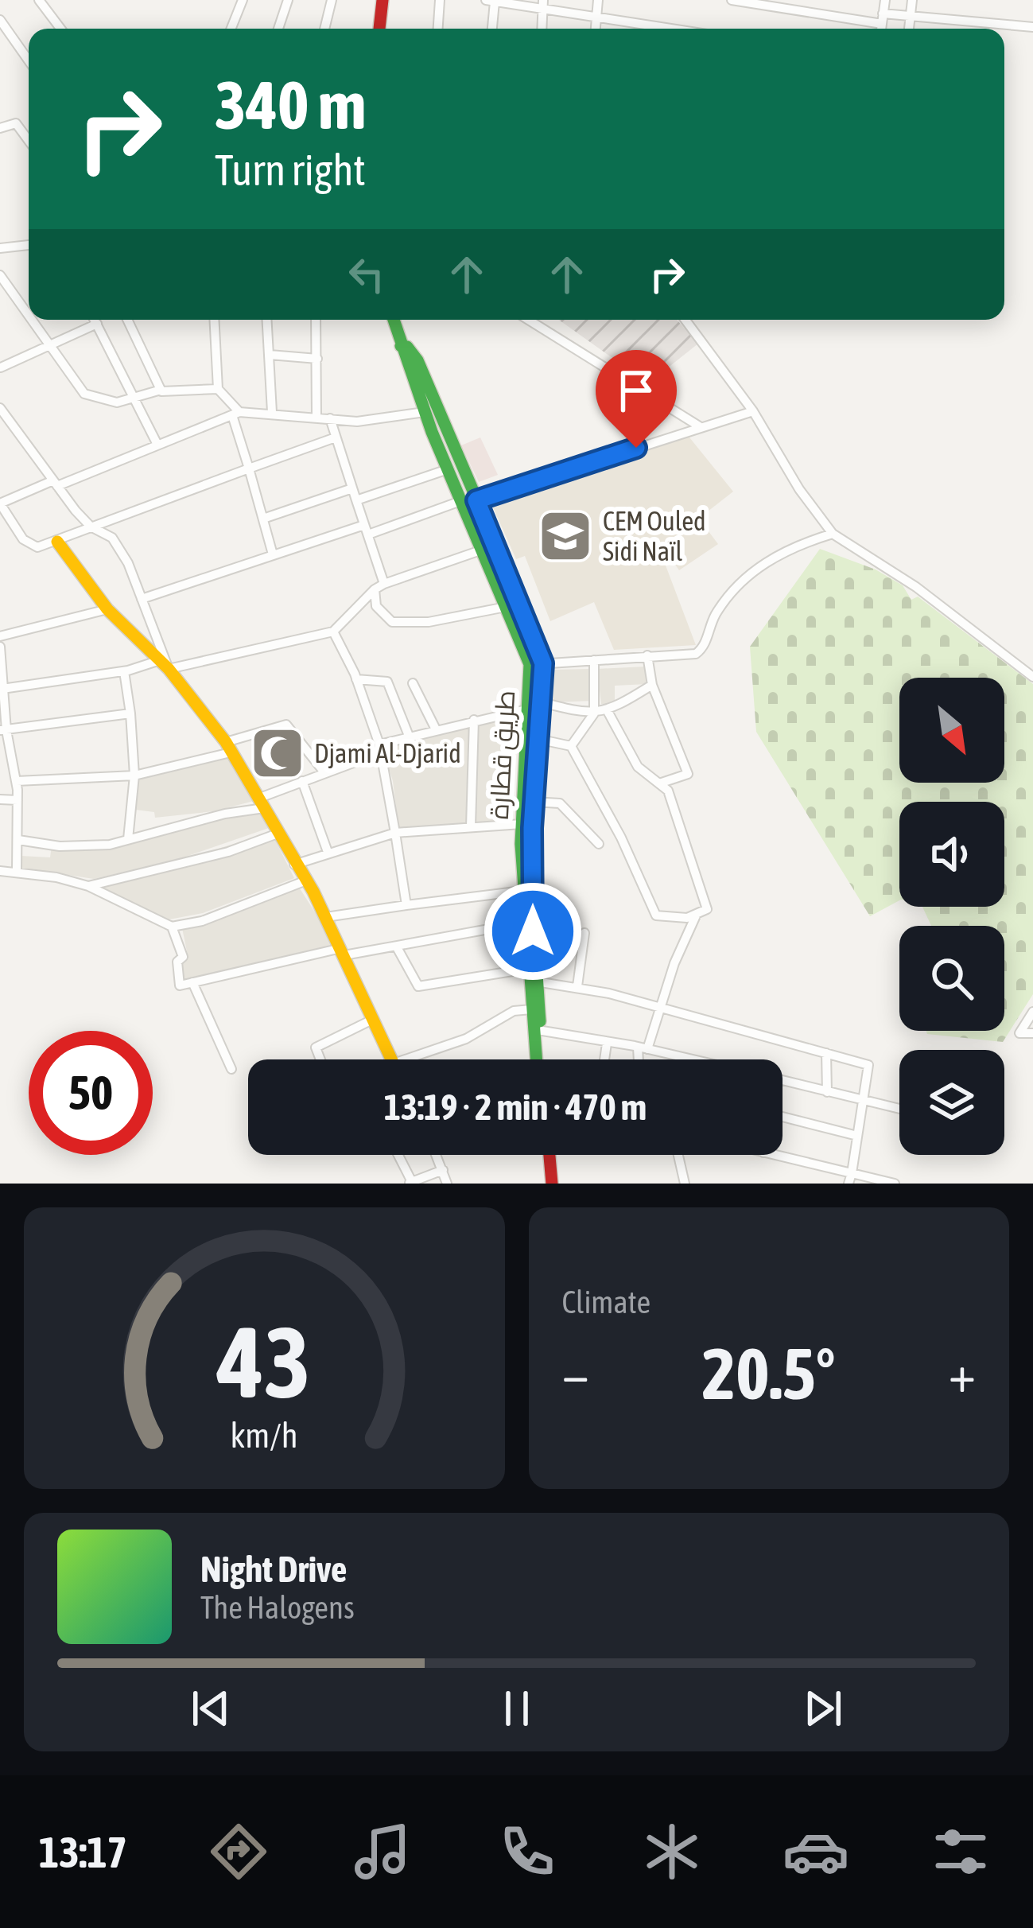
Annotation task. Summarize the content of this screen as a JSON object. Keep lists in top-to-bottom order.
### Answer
{
  "streets": {
    "main road": ["طريق قطارة"]
  },
  "places": {
    "school or university": ["CEM Ouled Sidi Naïl"],
    "mosque": ["Djami Al-Djarid"]
  },
  "north": "bottom right",
  "page": {
    "turn": ["340 m", "Turn right"],
    "limit": "50",
    "trip": "13:19 · 2 min · 470 m",
    "tile": "Climate",
    "heat": ["−", "20.5°", "+"],
    "song": ["Night Drive", "The Halogens"],
    "tabs": "13:17",
    "gauge": ["43", "km/h"]
  }
}
